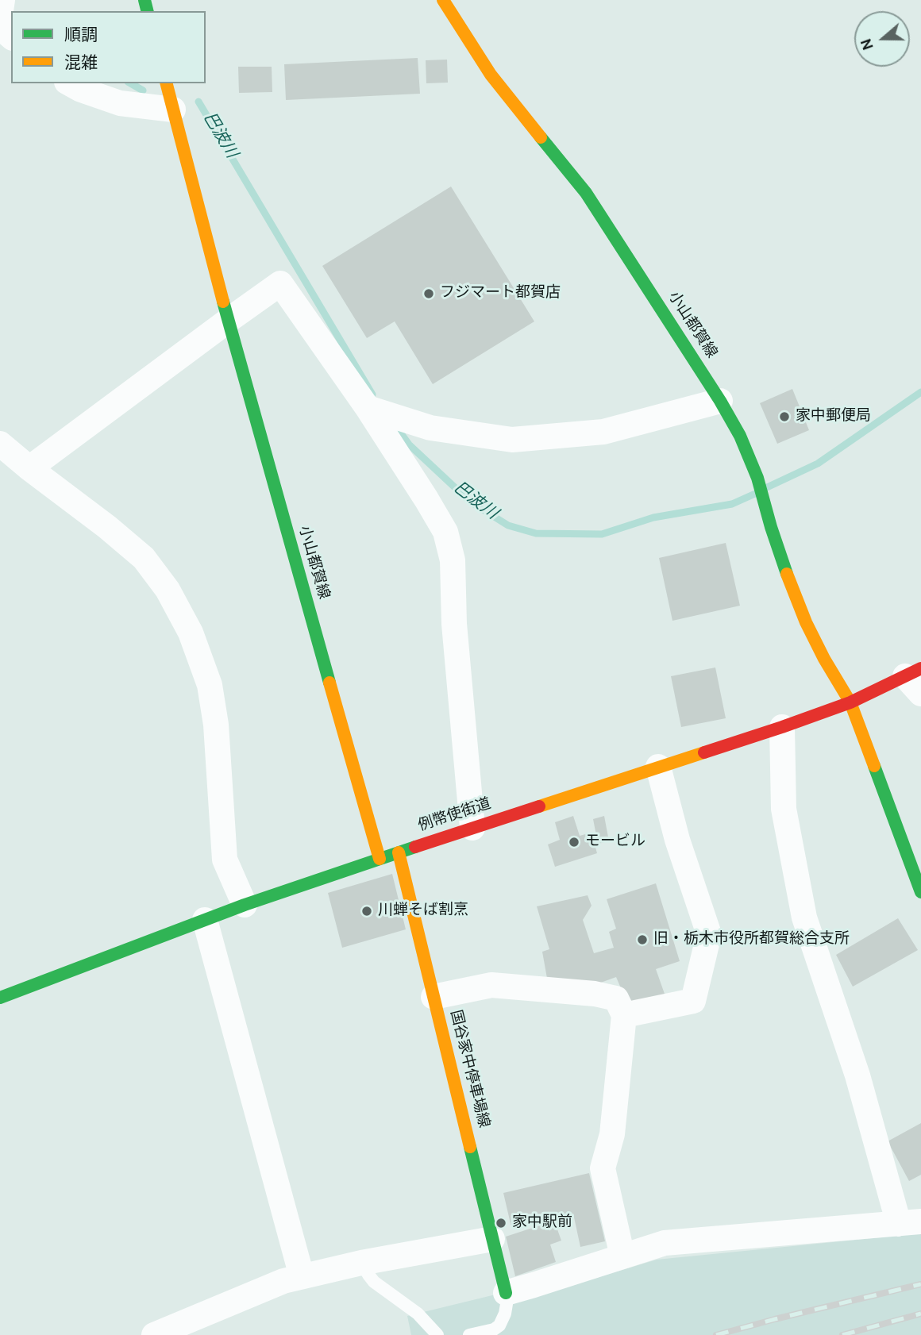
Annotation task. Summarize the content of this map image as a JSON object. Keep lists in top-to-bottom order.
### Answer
{
  "streets": {
    "main road": ["小山都賀線", "例幣使街道", "国谷家中停車場線"]
  },
  "crossings": [
    ["小山都賀線", "例幣使街道"],
    ["例幣使街道", "国谷家中停車場線"]
  ],
  "water": ["巴波川"],
  "places": [
    "フジマート都賀店",
    "家中郵便局",
    "モービル",
    "川蝉そば割烹",
    "旧・栃木市役所都賀総合支所",
    "家中駅前"
  ],
  "legend": ["順調", "混雑"],
  "north": "left"
}
